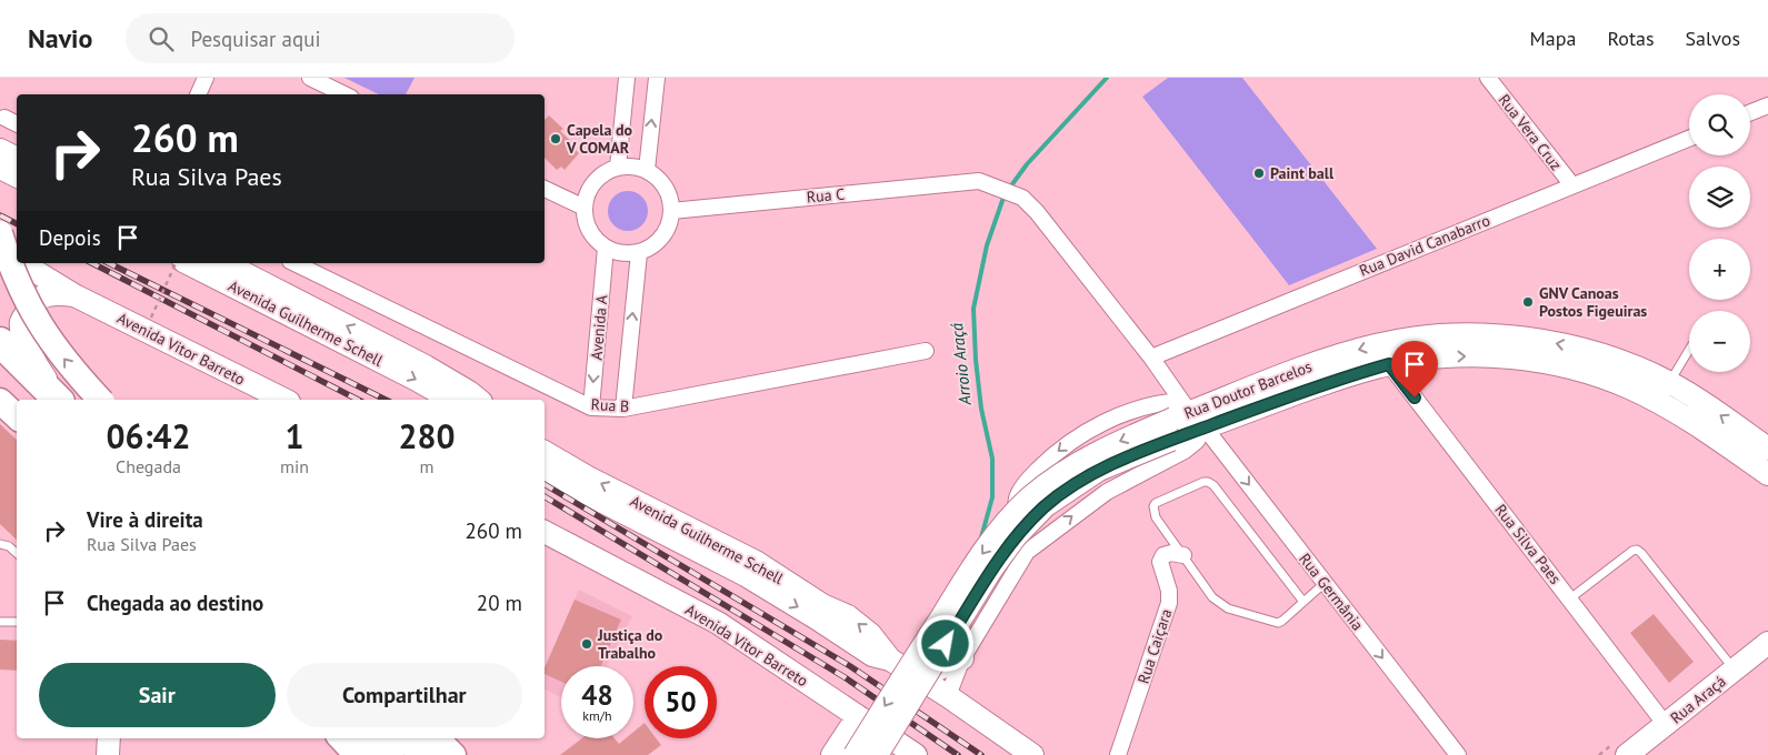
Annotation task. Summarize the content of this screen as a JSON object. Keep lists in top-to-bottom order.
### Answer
{
  "streets": {
    "main road": [
      "Avenida Guilherme Schell",
      "Avenida Vitor Barreto",
      "Rua Doutor Barcelos",
      "Rua Araçá"
    ],
    "street": [
      "Rua Vera Cruz",
      "Rua C",
      "Rua David Canabarro",
      "Avenida A",
      "Rua B",
      "Rua Silva Paes",
      "Rua Germânia",
      "Rua Caiçara"
    ]
  },
  "crossings": [
    ["Rua Vera Cruz", "Rua David Canabarro"],
    ["Rua C", "Avenida A"],
    ["Rua C", "Rua Germânia"],
    ["Rua David Canabarro", "Rua Germânia"],
    ["Avenida A", "Rua B"],
    ["Rua Doutor Barcelos", "Rua Silva Paes"],
    ["Rua Doutor Barcelos", "Rua Germânia"],
    ["Rua Silva Paes", "Rua Araçá"]
  ],
  "one_way": ["Rua Germânia"],
  "water": ["Arroio Araçá"],
  "places": [
    "Capela do V COMAR",
    "Paint ball",
    "GNV Canoas Postos Figeuiras",
    "Justiça do Trabalho"
  ],
  "page": {
    "header": "Navio",
    "search": "Pesquisar aqui",
    "nav": ["Mapa", "Rotas", "Salvos"],
    "map_buttons": ["+", "−"],
    "turn": ["260 m", "Rua Silva Paes"],
    "then": "Depois",
    "eta": [
      "06:42",
      "Chegada",
      "1",
      "min",
      "280",
      "m"
    ],
    "list": [
      {
        "name": "Vire à direita",
        "note": "Rua Silva Paes",
        "value": "260 m"
      },
      {
        "name": "Chegada ao destino",
        "value": "20 m"
      }
    ],
    "buttons": ["Sair", "Compartilhar"],
    "speed": "48 km/h",
    "limit": "50"
  }
}
